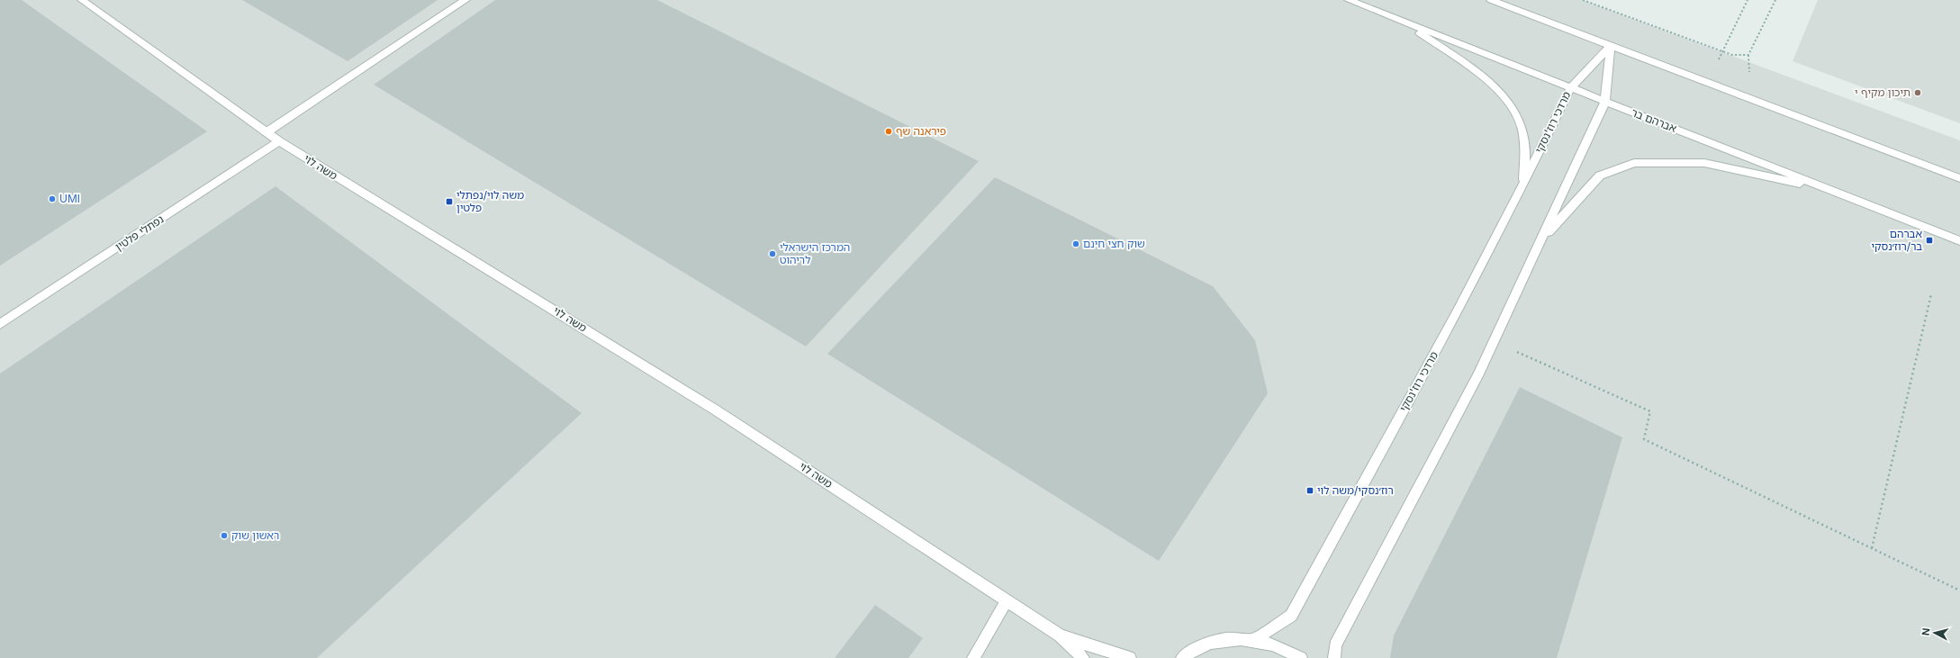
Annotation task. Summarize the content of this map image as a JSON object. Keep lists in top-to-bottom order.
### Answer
{
  "streets": {
    "street": [
      "אברהם בר",
      "מרדכי רוז'נסקי",
      "משה לוי",
      "נפתלי פלטין"
    ]
  },
  "crossings": [
    ["אברהם בר", "מרדכי רוז'נסקי"],
    ["משה לוי", "נפתלי פלטין"]
  ],
  "places": {
    "other": [
      "תיכון מקיף י",
      "פיראנה שף",
      "UMI",
      "שוק חצי חינם",
      "המרכז הישראלי לריהוט",
      "ראשון שוק"
    ],
    "transit": ["משה לוי/נפתלי פלטין", "אברהם בר/רוז׳נסקי", "רוז׳נסקי/משה לוי"]
  },
  "north": "left"
}
